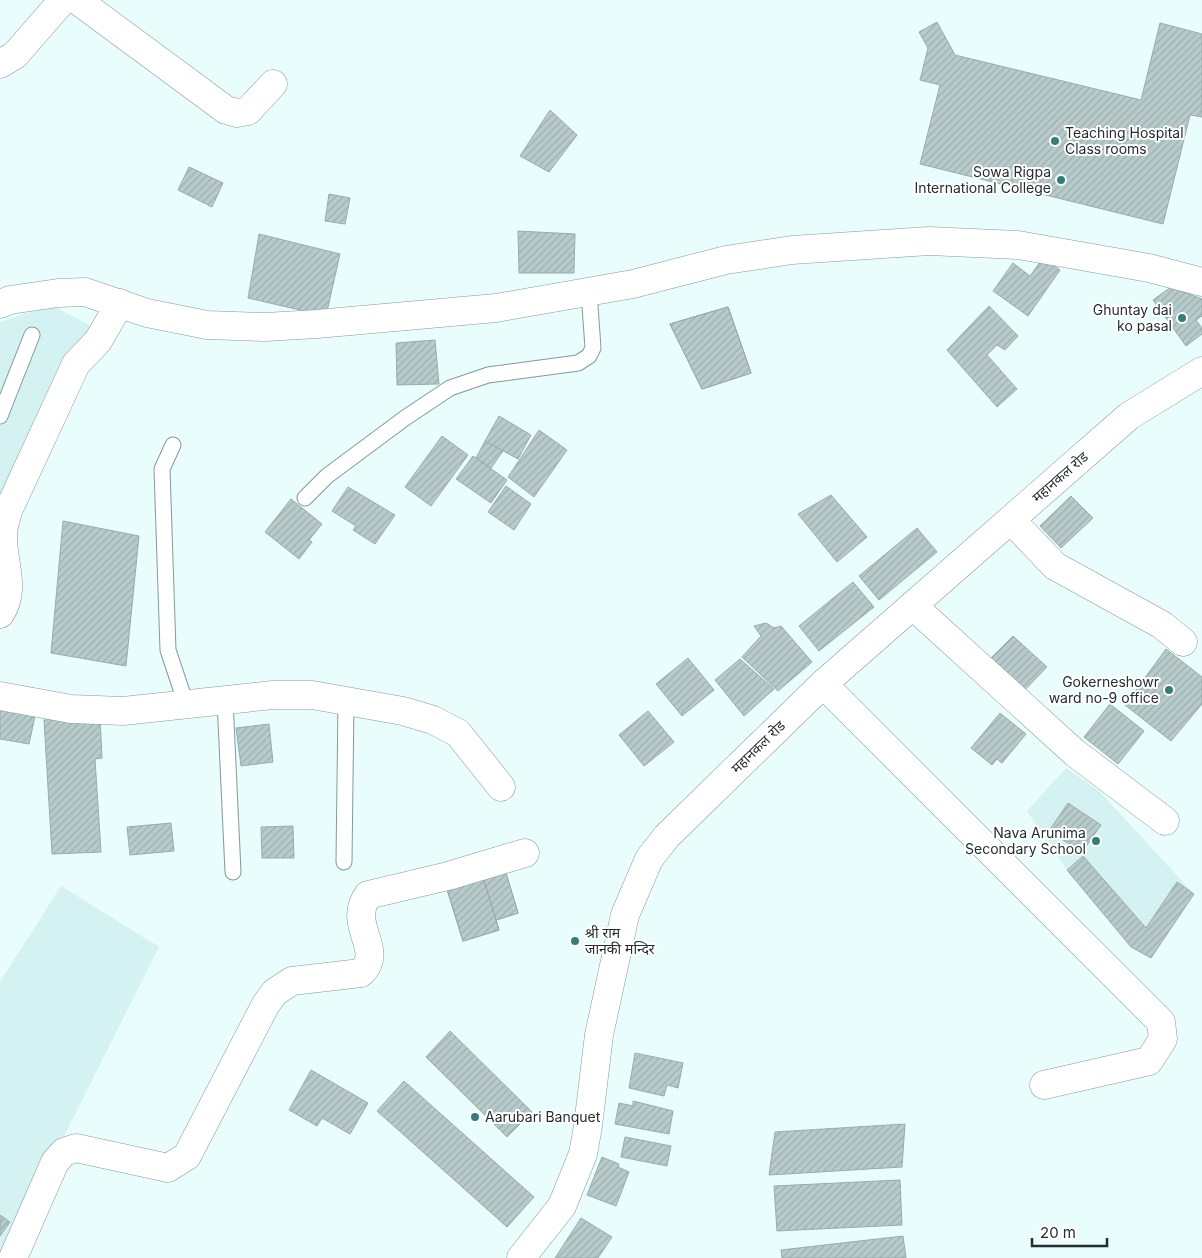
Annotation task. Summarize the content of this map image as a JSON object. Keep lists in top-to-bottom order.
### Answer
{
  "streets": {
    "street": ["महानकल रोड"]
  },
  "places": [
    "Teaching Hospital Class rooms",
    "Sowa Rigpa International College",
    "Ghuntay dai ko pasal",
    "Gokerneshowr ward no-9 office",
    "Nava Arunima Secondary School",
    "श्री राम जानकी मन्दिर",
    "Aarubari Banquet"
  ],
  "scale_bar": "20 m"
}
